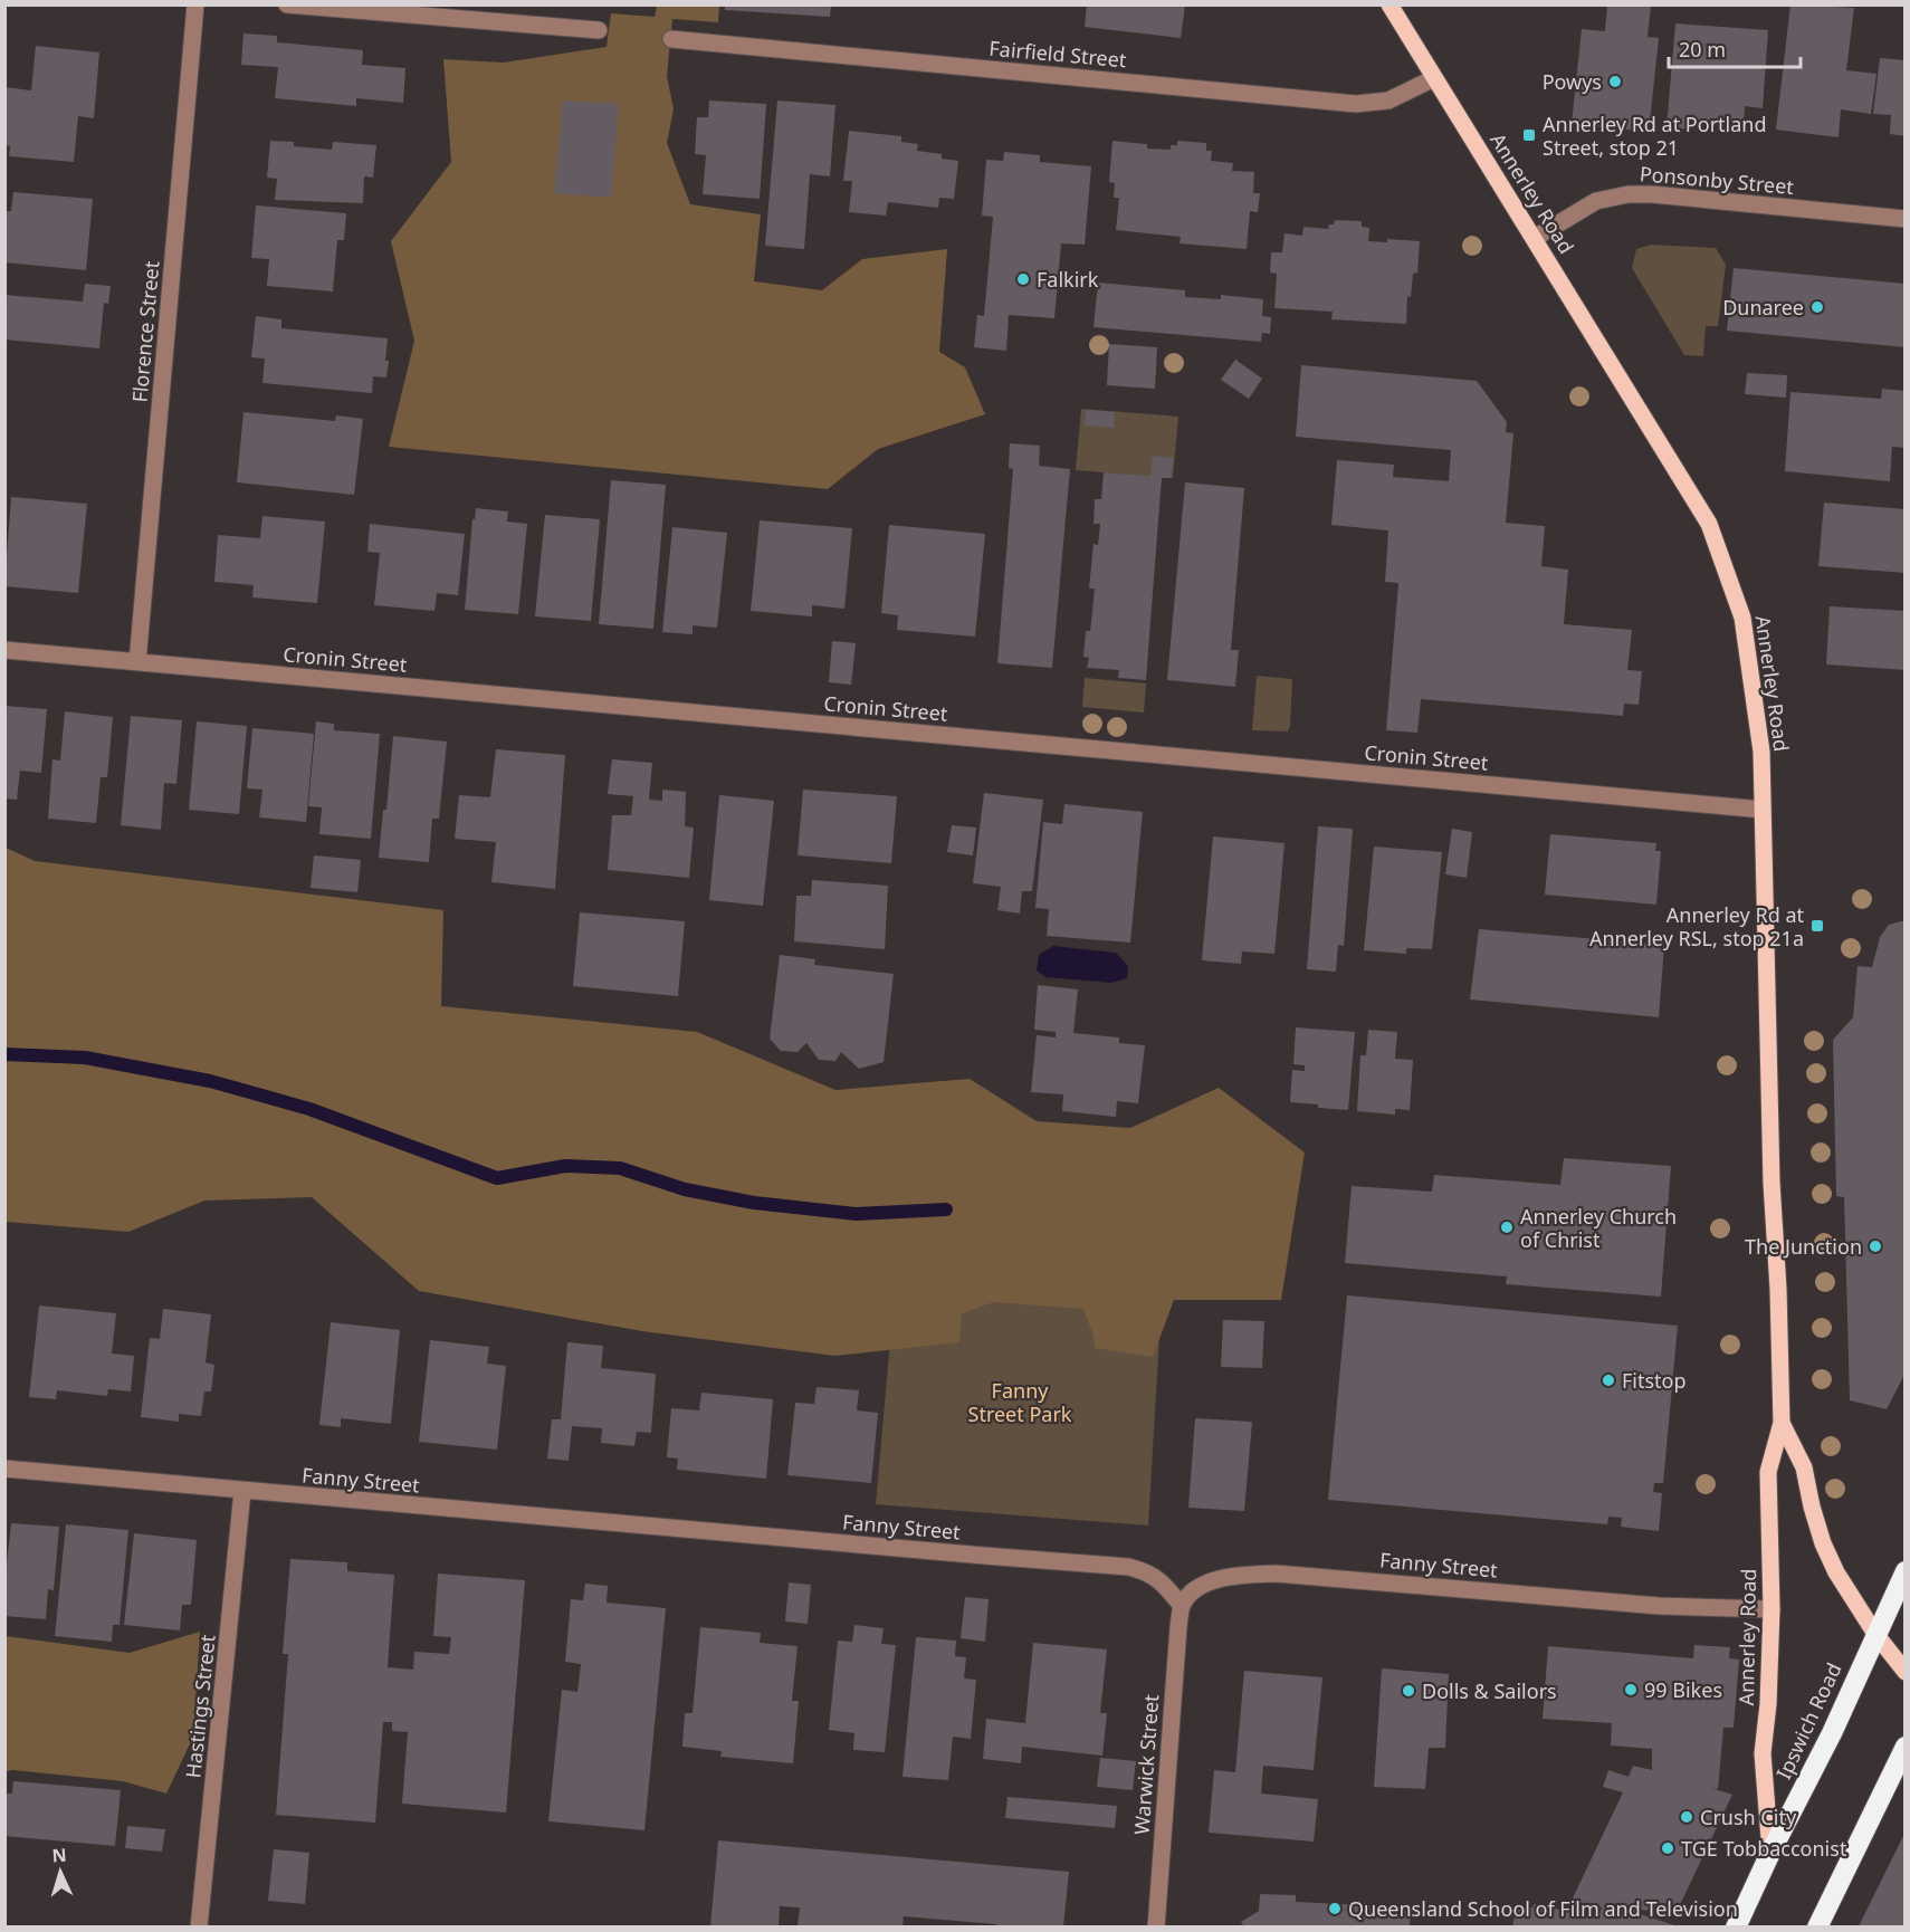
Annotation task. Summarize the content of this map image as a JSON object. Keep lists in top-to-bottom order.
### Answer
{
  "streets": {
    "highway": ["Ipswich Road"],
    "main road": ["Annerley Road"],
    "street": [
      "Fairfield Street",
      "Ponsonby Street",
      "Florence Street",
      "Cronin Street",
      "Fanny Street",
      "Hastings Street",
      "Warwick Street"
    ]
  },
  "crossings": [
    ["Fairfield Street", "Annerley Road"],
    ["Ponsonby Street", "Annerley Road"],
    ["Annerley Road", "Cronin Street"],
    ["Annerley Road", "Fanny Street"],
    ["Annerley Road", "Ipswich Road"],
    ["Florence Street", "Cronin Street"],
    ["Fanny Street", "Hastings Street"],
    ["Fanny Street", "Warwick Street"]
  ],
  "parks": ["Fanny Street Park"],
  "places": {
    "other": [
      "Powys",
      "Falkirk",
      "Dunaree",
      "Annerley Church of Christ",
      "The Junction",
      "Fitstop",
      "99 Bikes",
      "Dolls & Sailors",
      "Crush City",
      "TGE Tobbacconist",
      "Queensland School of Film and Television"
    ],
    "transit": ["Annerley Rd at Portland Street, stop 21", "Annerley Rd at Annerley RSL, stop 21a"]
  },
  "scale_bar": "20 m",
  "north": "top"
}
